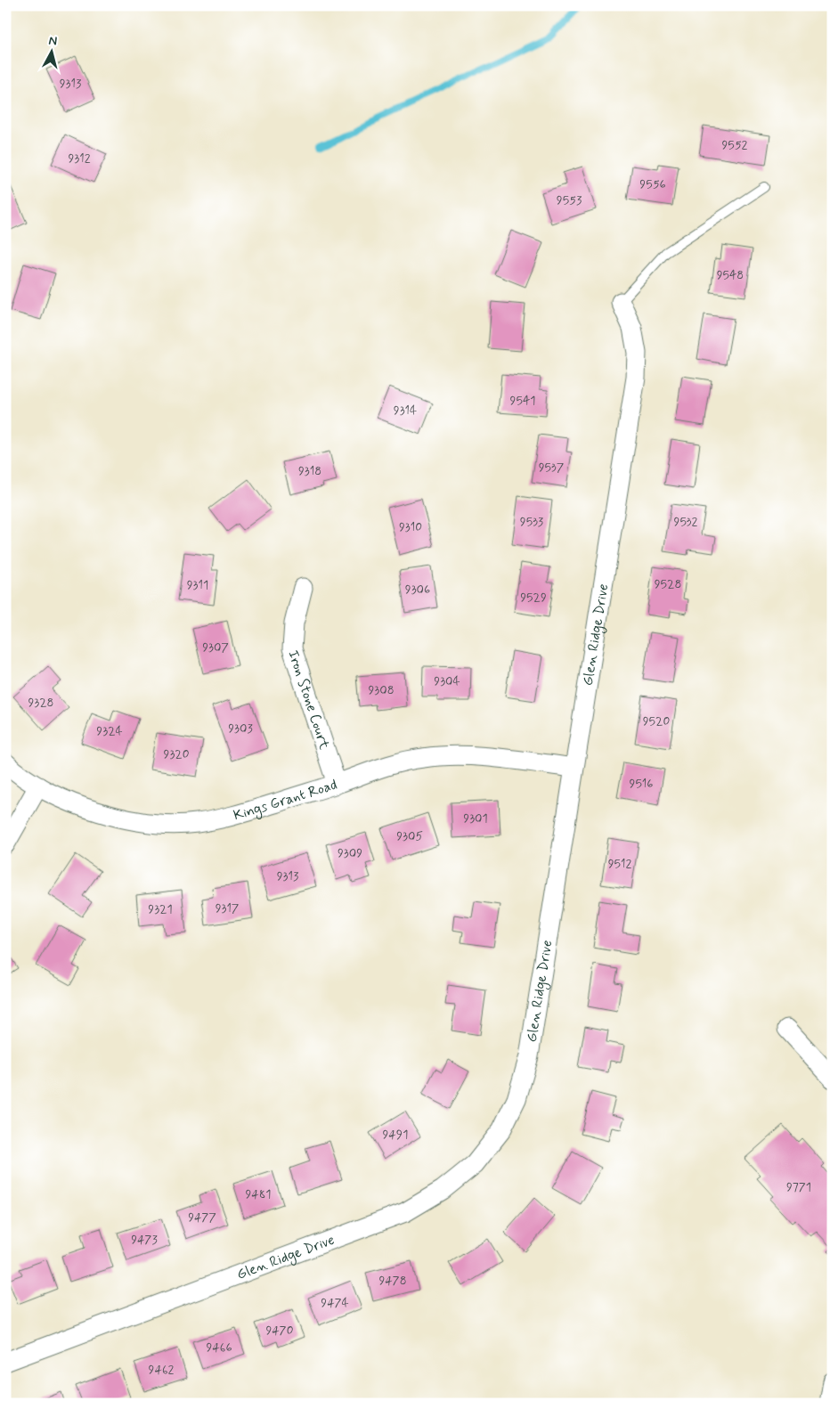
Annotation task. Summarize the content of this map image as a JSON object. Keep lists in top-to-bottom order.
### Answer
{
  "streets": {
    "street": ["Glen Ridge Drive", "Iron Stone Court", "Kings Grant Road"]
  },
  "crossings": [
    ["Glen Ridge Drive", "Kings Grant Road"],
    ["Iron Stone Court", "Kings Grant Road"]
  ],
  "house_numbers": [
    "9313",
    "9552",
    "9312",
    "9556",
    "9553",
    "9548",
    "9541",
    "9314",
    "9537",
    "9318",
    "9533",
    "9532",
    "9310",
    "9528",
    "9311",
    "9306",
    "9529",
    "9307",
    "9304",
    "9308",
    "9328",
    "9520",
    "9303",
    "9324",
    "9320",
    "9516",
    "9301",
    "9305",
    "9309",
    "9512",
    "9313",
    "9317",
    "9321",
    "9491",
    "9771",
    "9481",
    "9477",
    "9473",
    "9478",
    "9474",
    "9470",
    "9466",
    "9462"
  ],
  "north": "top"
}
